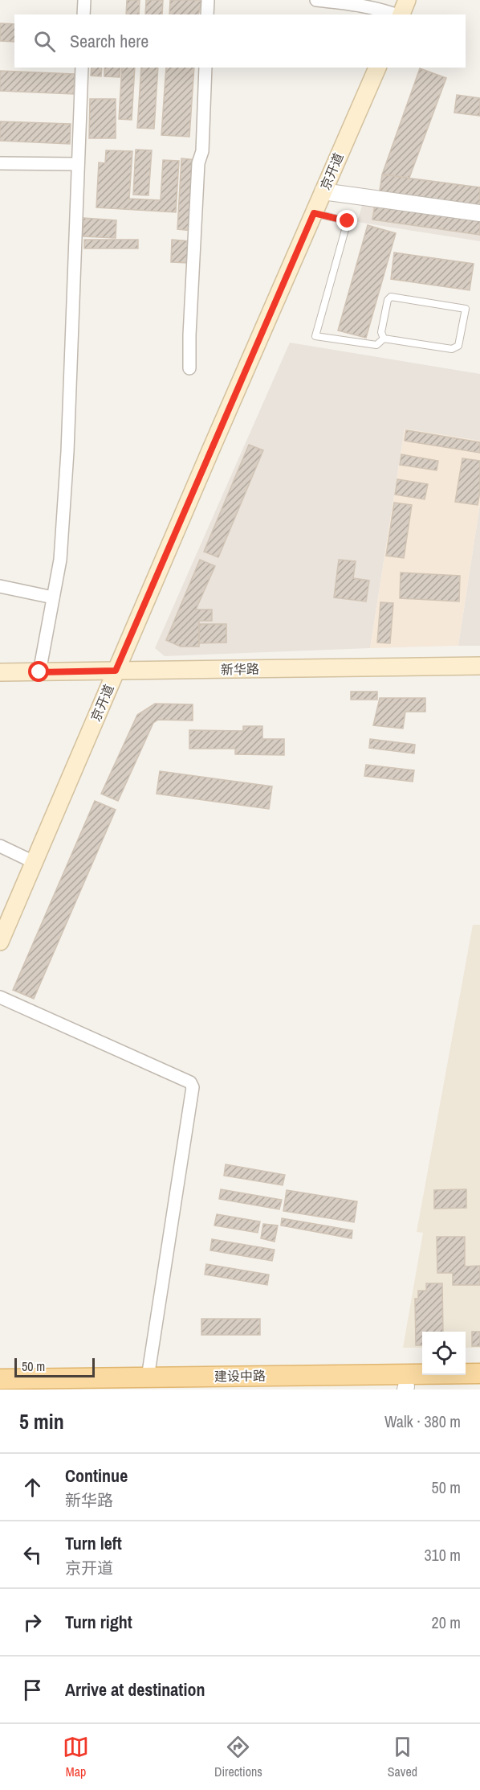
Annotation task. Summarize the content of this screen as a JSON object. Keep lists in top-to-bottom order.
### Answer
{
  "streets": {
    "main road": ["京开道", "新华路", "建设中路"]
  },
  "crossings": [
    ["京开道", "新华路"]
  ],
  "scale_bar": "50 m",
  "page": {
    "search": "Search here",
    "scale": "50 m",
    "heading": ["5 min", "Walk · 380 m"],
    "list": [
      ["Continue", "新华路", "50 m"],
      ["Turn left", "京开道", "310 m"],
      ["Turn right", "20 m"],
      "Arrive at destination"
    ],
    "nav": ["Map", "Directions", "Saved"]
  }
}
